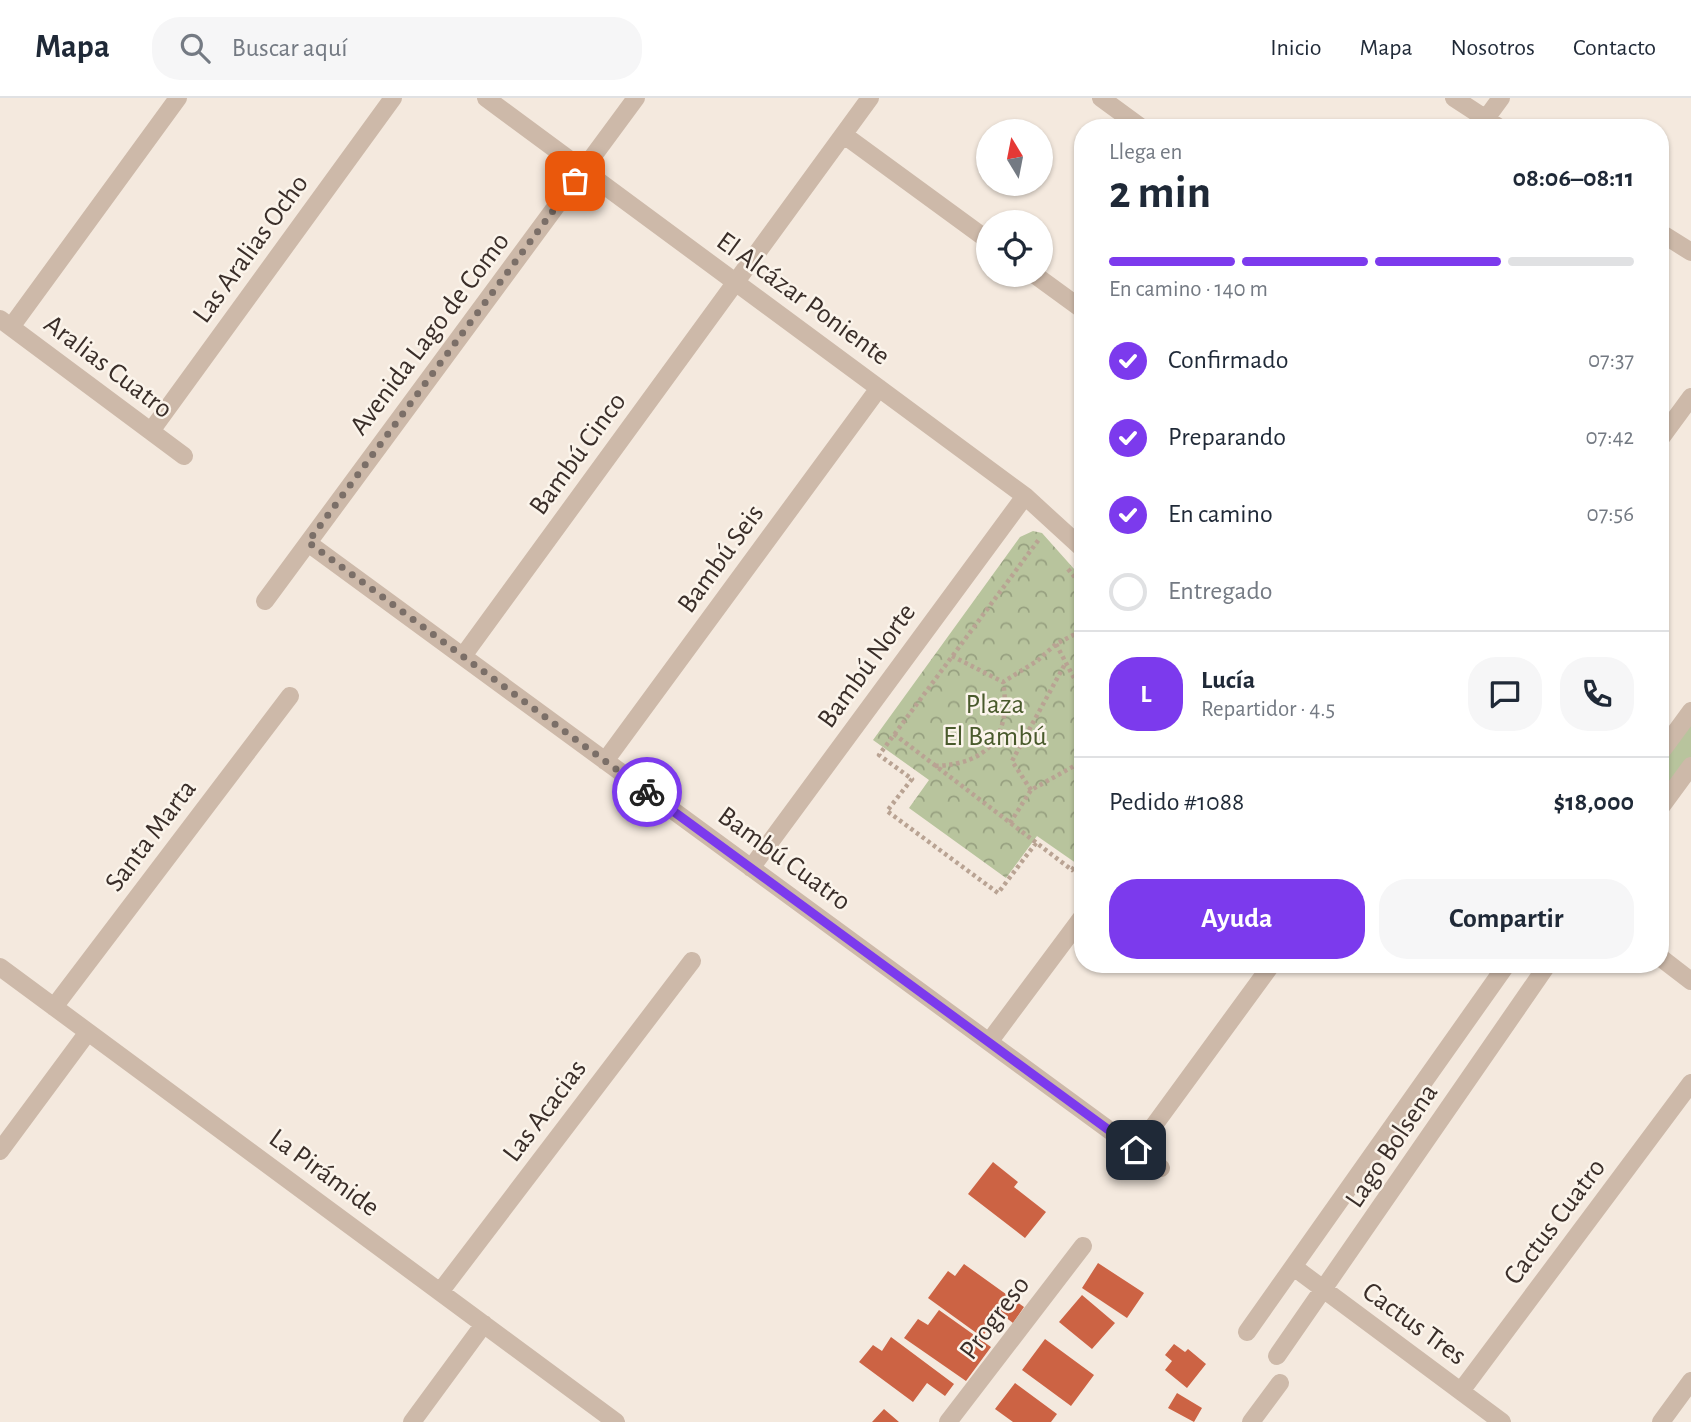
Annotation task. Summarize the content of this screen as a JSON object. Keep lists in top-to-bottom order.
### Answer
{
  "streets": {
    "street": [
      "Las Aralias Ocho",
      "El Alcázar Poniente",
      "Avenida Lago de Como",
      "Aralias Cuatro",
      "Bambú Cinco",
      "Bambú Seis",
      "Bambú Norte",
      "Santa Marta",
      "Bambú Cuatro",
      "Las Acacias",
      "Lago Bolsena",
      "La Pirámide",
      "Cactus Cuatro",
      "Progreso",
      "Cactus Tres"
    ]
  },
  "crossings": [
    ["Las Aralias Ocho", "Aralias Cuatro"],
    ["El Alcázar Poniente", "Avenida Lago de Como"],
    ["El Alcázar Poniente", "Bambú Cinco"],
    ["El Alcázar Poniente", "Bambú Seis"],
    ["El Alcázar Poniente", "Bambú Norte"],
    ["Avenida Lago de Como", "Bambú Cuatro"],
    ["Bambú Cinco", "Bambú Cuatro"],
    ["Bambú Seis", "Bambú Cuatro"],
    ["Bambú Norte", "Bambú Cuatro"],
    ["Santa Marta", "La Pirámide"],
    ["Las Acacias", "La Pirámide"],
    ["Lago Bolsena", "Cactus Tres"],
    ["Cactus Cuatro", "Cactus Tres"]
  ],
  "parks": ["Plaza El Bambú"],
  "north": "top",
  "page": {
    "header": "Mapa",
    "search": "Buscar aquí",
    "nav": [
      "Inicio",
      "Mapa",
      "Nosotros",
      "Contacto"
    ],
    "heading": ["2 min", "Llega en", "08:06–08:11"],
    "panel": [
      "Lucía",
      "Repartidor · 4.5",
      "Pedido #1088",
      "$18,000"
    ],
    "bar": "En camino · 140 m",
    "list": [
      ["Confirmado", "07:37"],
      ["Preparando", "07:42"],
      ["En camino", "07:56"],
      "Entregado"
    ],
    "round": "L",
    "buttons": ["Ayuda", "Compartir"]
  }
}
